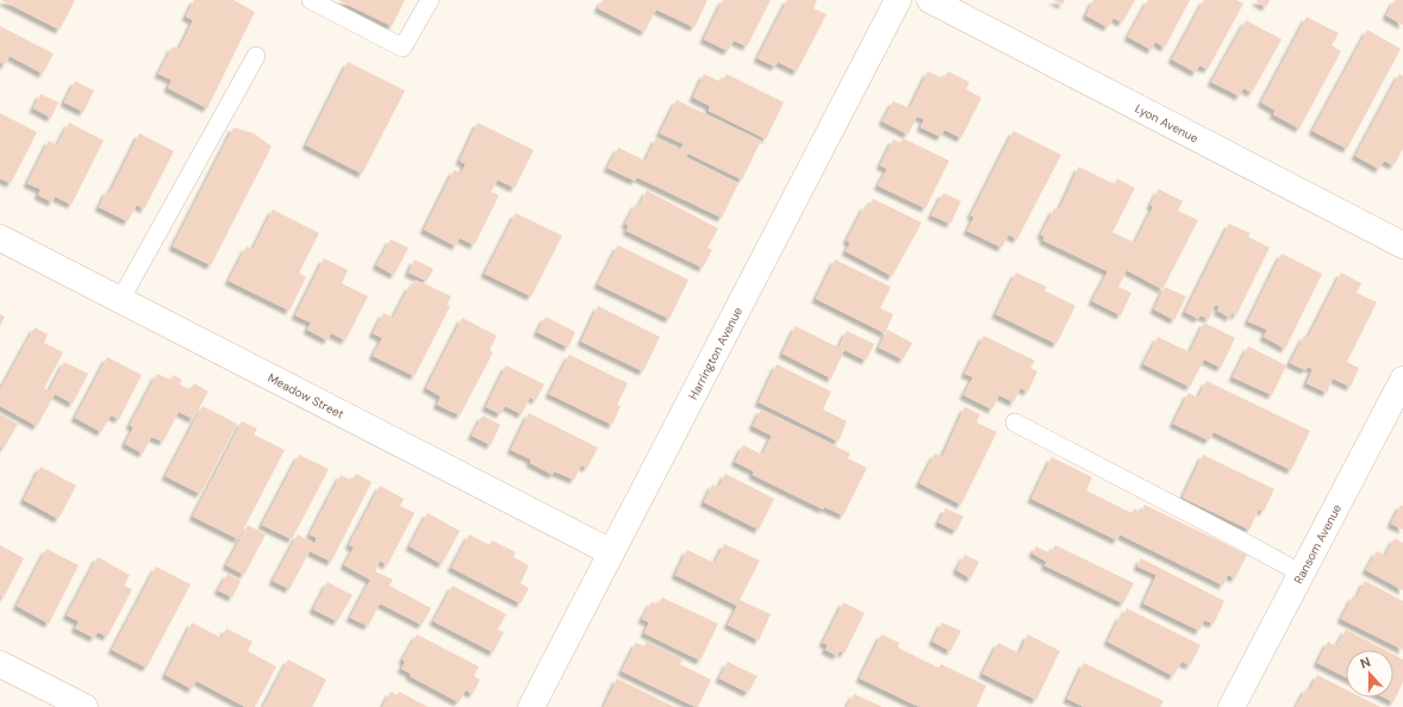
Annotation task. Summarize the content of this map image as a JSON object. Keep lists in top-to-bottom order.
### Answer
{
  "streets": {
    "street": [
      "Lyon Avenue",
      "Harrington Avenue",
      "Meadow Street",
      "Ransom Avenue"
    ]
  },
  "crossings": [
    ["Harrington Avenue", "Meadow Street"]
  ],
  "north": "top"
}
